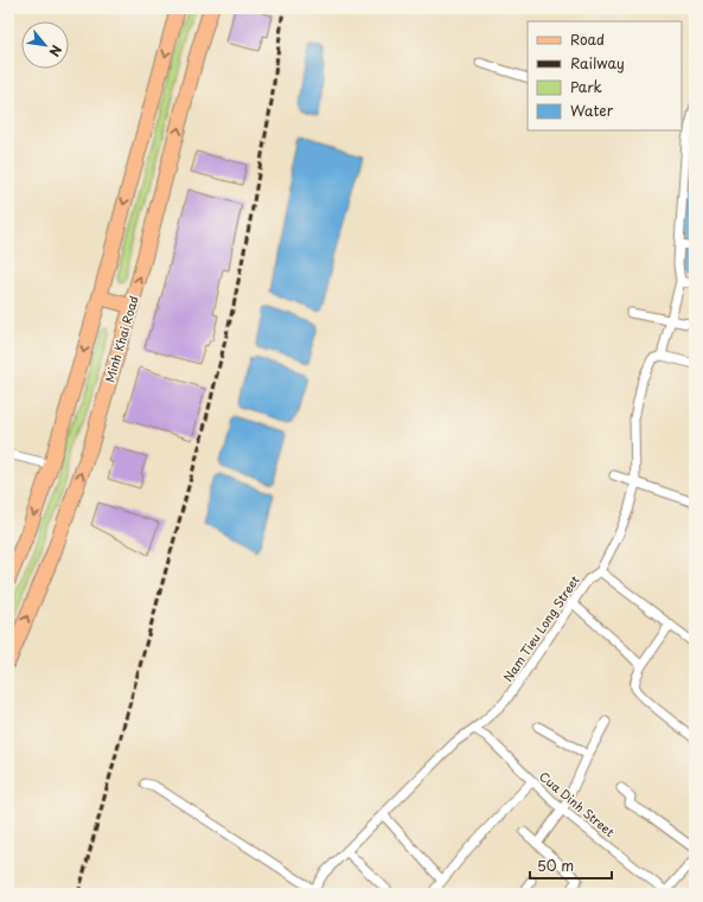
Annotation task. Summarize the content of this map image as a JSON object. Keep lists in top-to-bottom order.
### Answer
{
  "streets": {
    "main road": ["Minh Khai Road"],
    "street": ["Nam Tieu Long Street", "Cua Dinh Street"]
  },
  "crossings": [
    ["Nam Tieu Long Street", "Cua Dinh Street"]
  ],
  "legend": [
    "Road",
    "Railway",
    "Park",
    "Water"
  ],
  "scale_bar": "50 m",
  "north": "bottom right"
}
